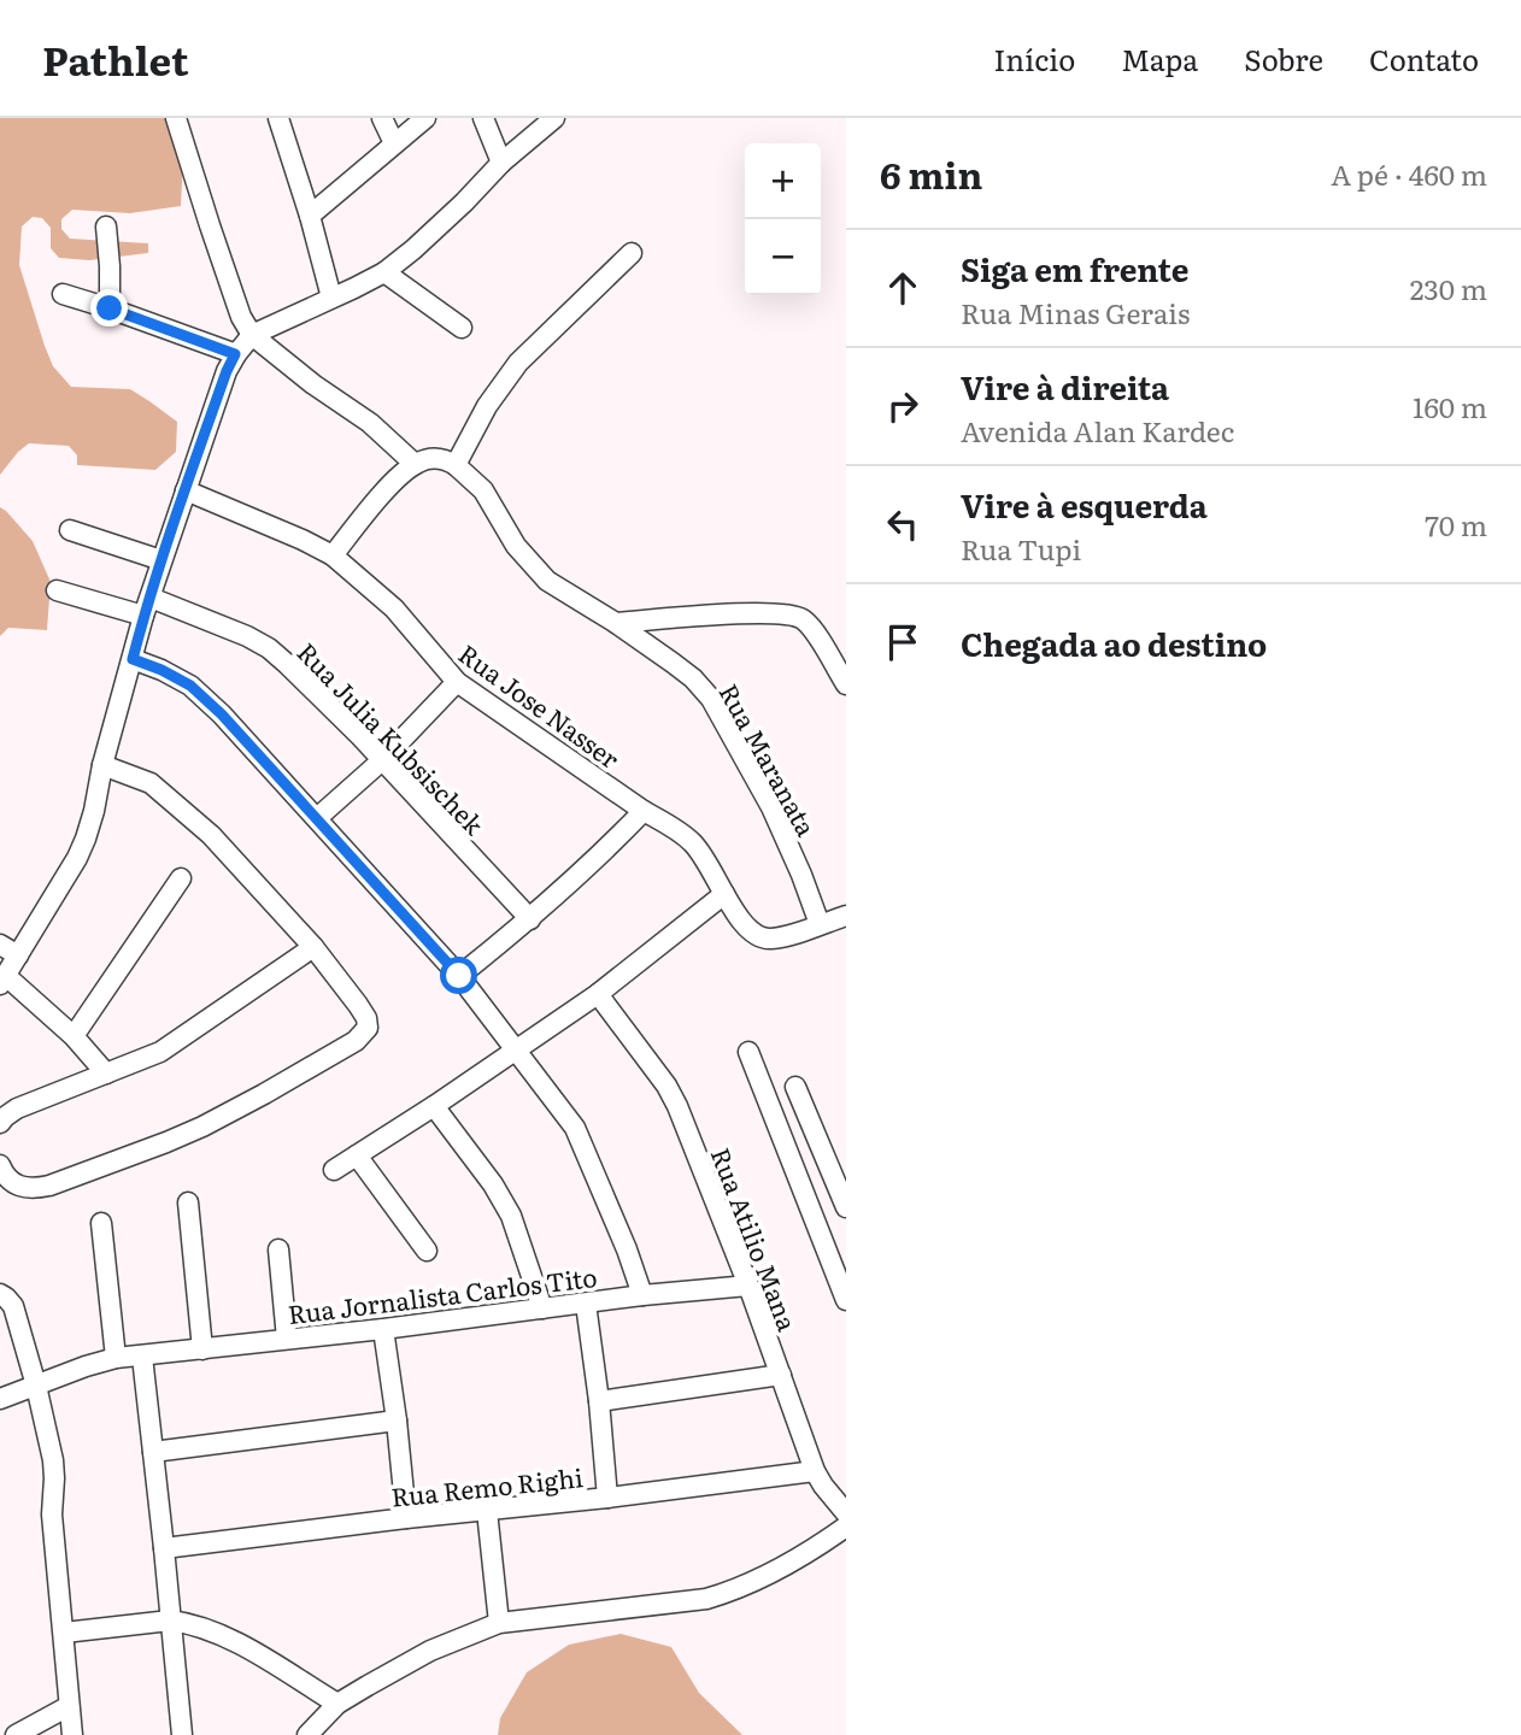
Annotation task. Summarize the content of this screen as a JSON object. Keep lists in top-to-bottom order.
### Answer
{
  "streets": {
    "street": [
      "Rua Jose Nasser",
      "Rua Julia Kubsischek",
      "Rua Maranata",
      "Rua Atilio Mana",
      "Rua Jornalista Carlos Tito",
      "Rua Remo Righi"
    ]
  },
  "crossings": [
    ["Rua Jose Nasser", "Rua Maranata"],
    ["Rua Atilio Mana", "Rua Jornalista Carlos Tito"],
    ["Rua Atilio Mana", "Rua Remo Righi"]
  ],
  "page": {
    "header": "Pathlet",
    "nav": [
      "Início",
      "Mapa",
      "Sobre",
      "Contato"
    ],
    "heading": ["6 min", "A pé · 460 m"],
    "map_buttons": ["+", "−"],
    "list": [
      ["Siga em frente", "Rua Minas Gerais", "230 m"],
      ["Vire à direita", "Avenida Alan Kardec", "160 m"],
      ["Vire à esquerda", "Rua Tupi", "70 m"],
      "Chegada ao destino"
    ]
  }
}
